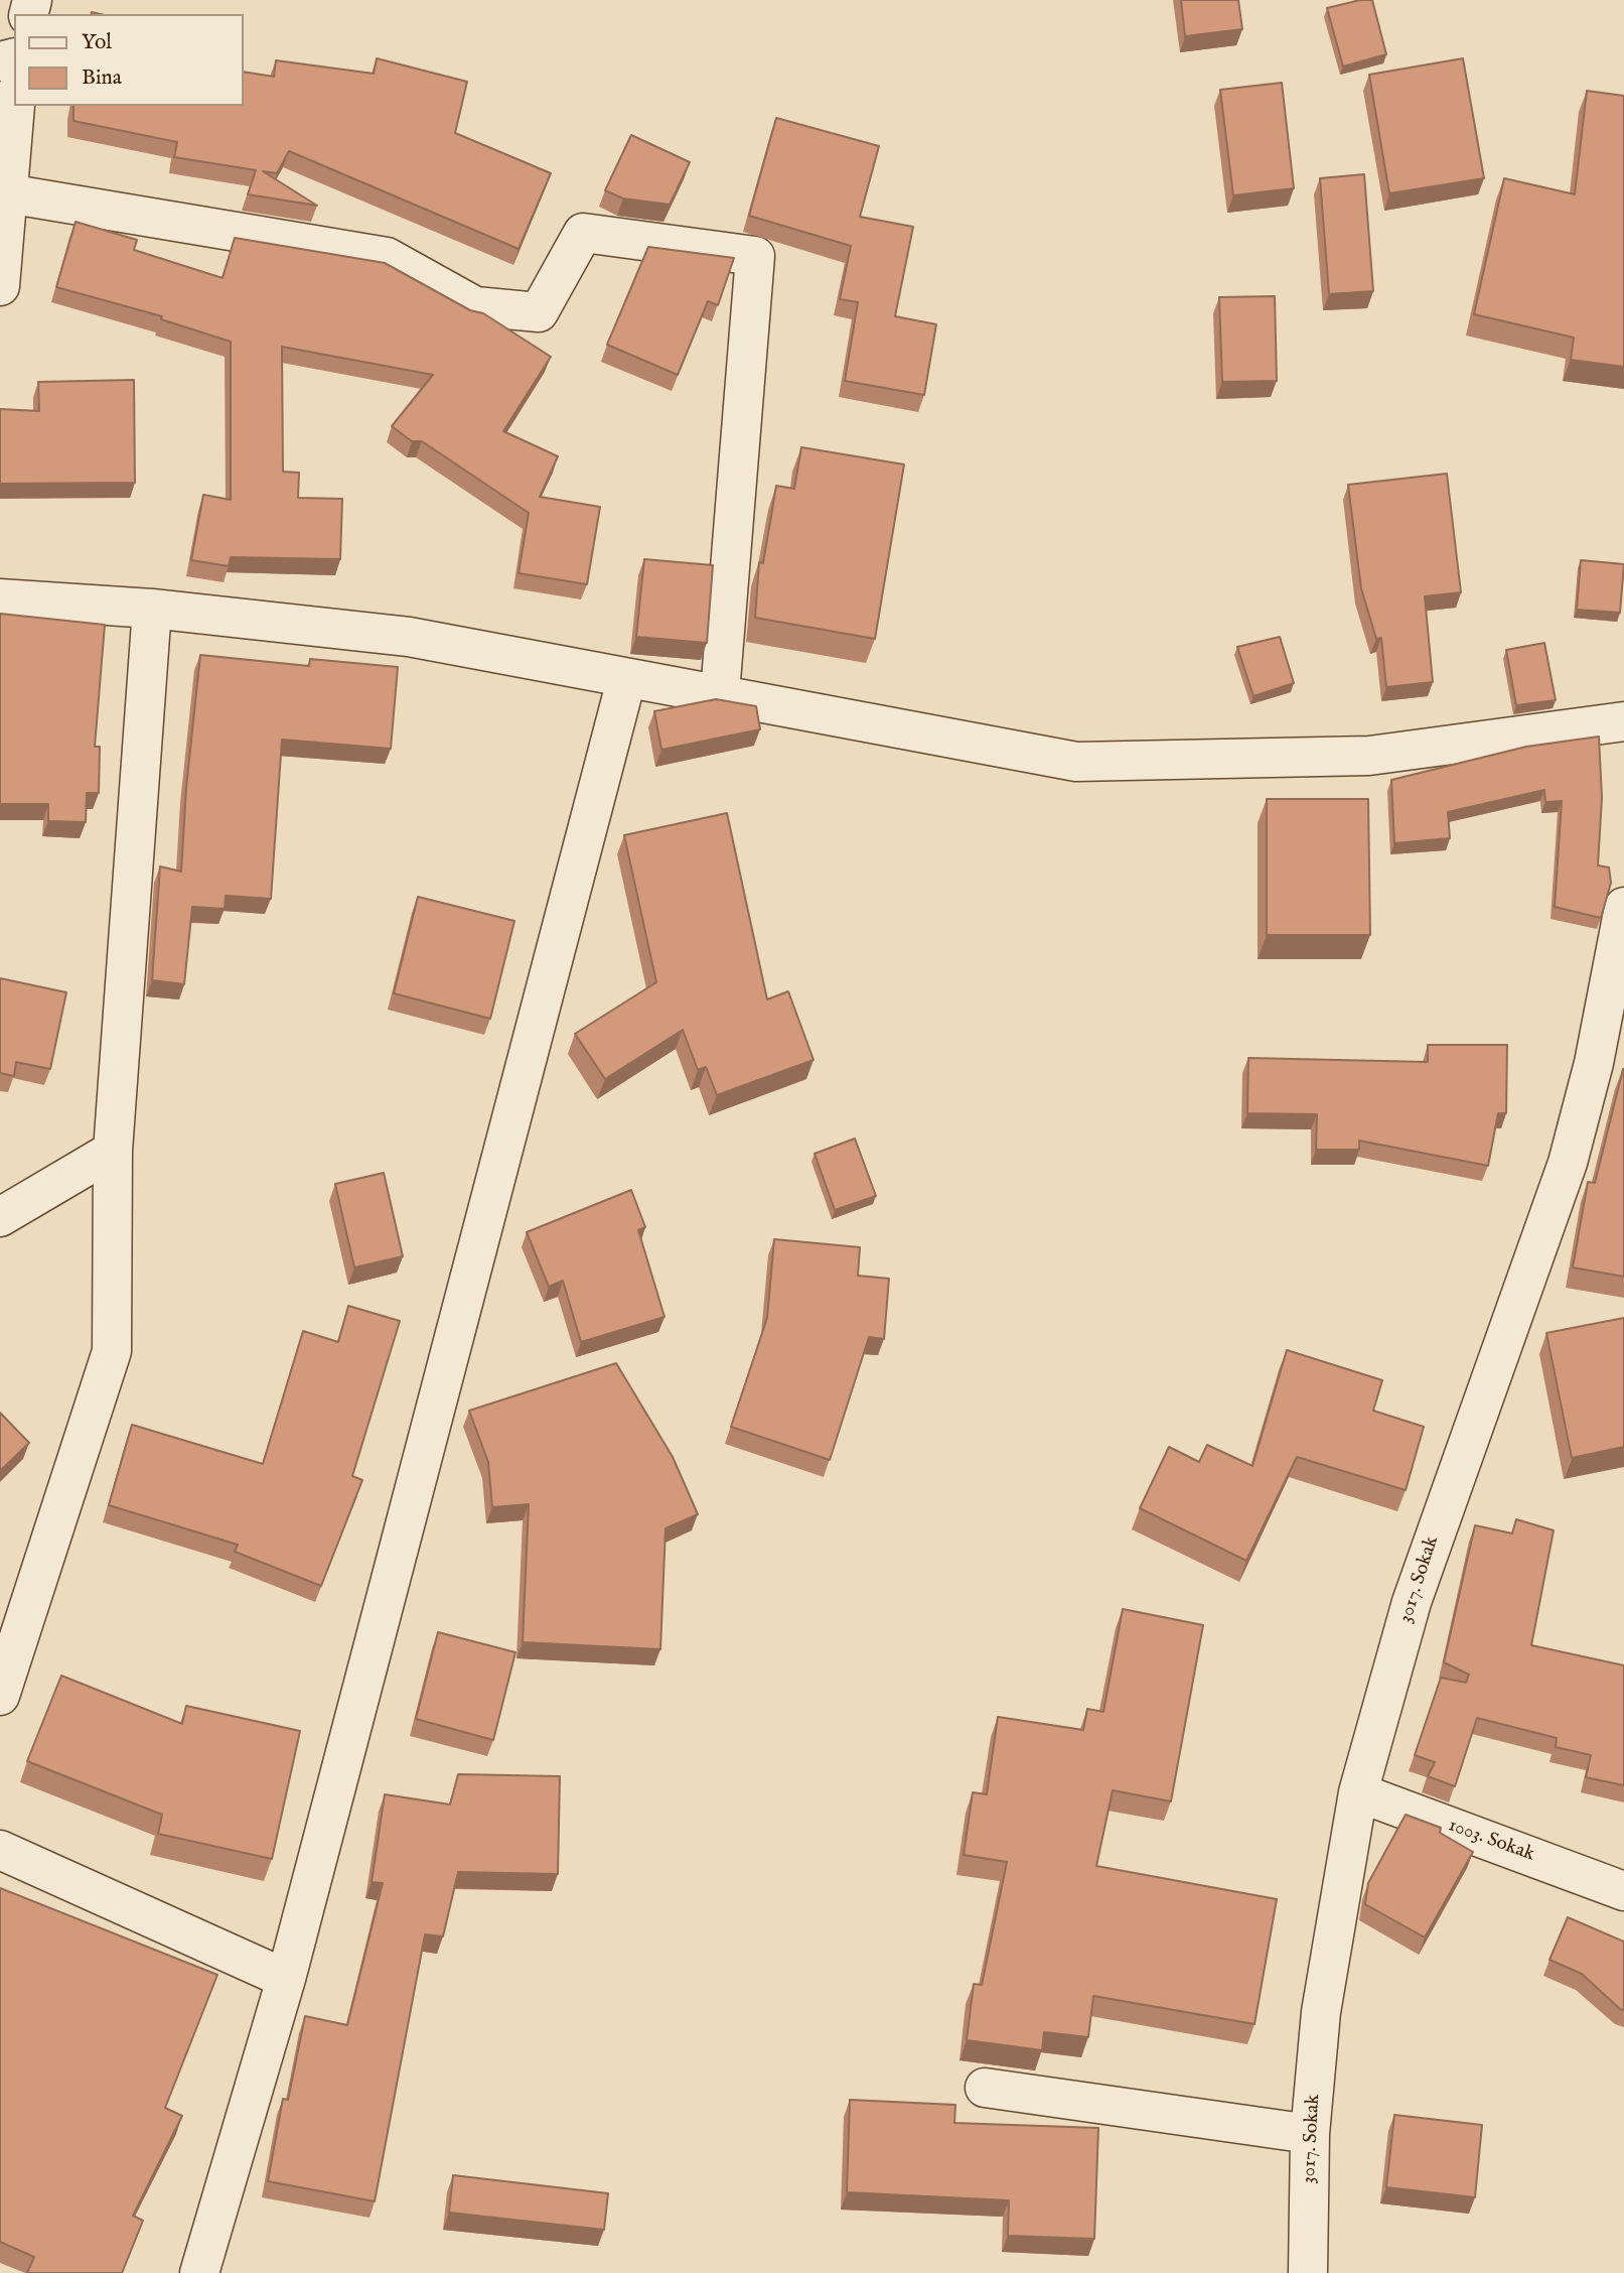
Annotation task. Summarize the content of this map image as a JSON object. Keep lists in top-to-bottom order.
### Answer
{
  "streets": {
    "street": ["3017. Sokak", "1003. Sokak"]
  },
  "crossings": [
    ["3017. Sokak", "1003. Sokak"]
  ],
  "legend": ["Yol", "Bina"]
}
